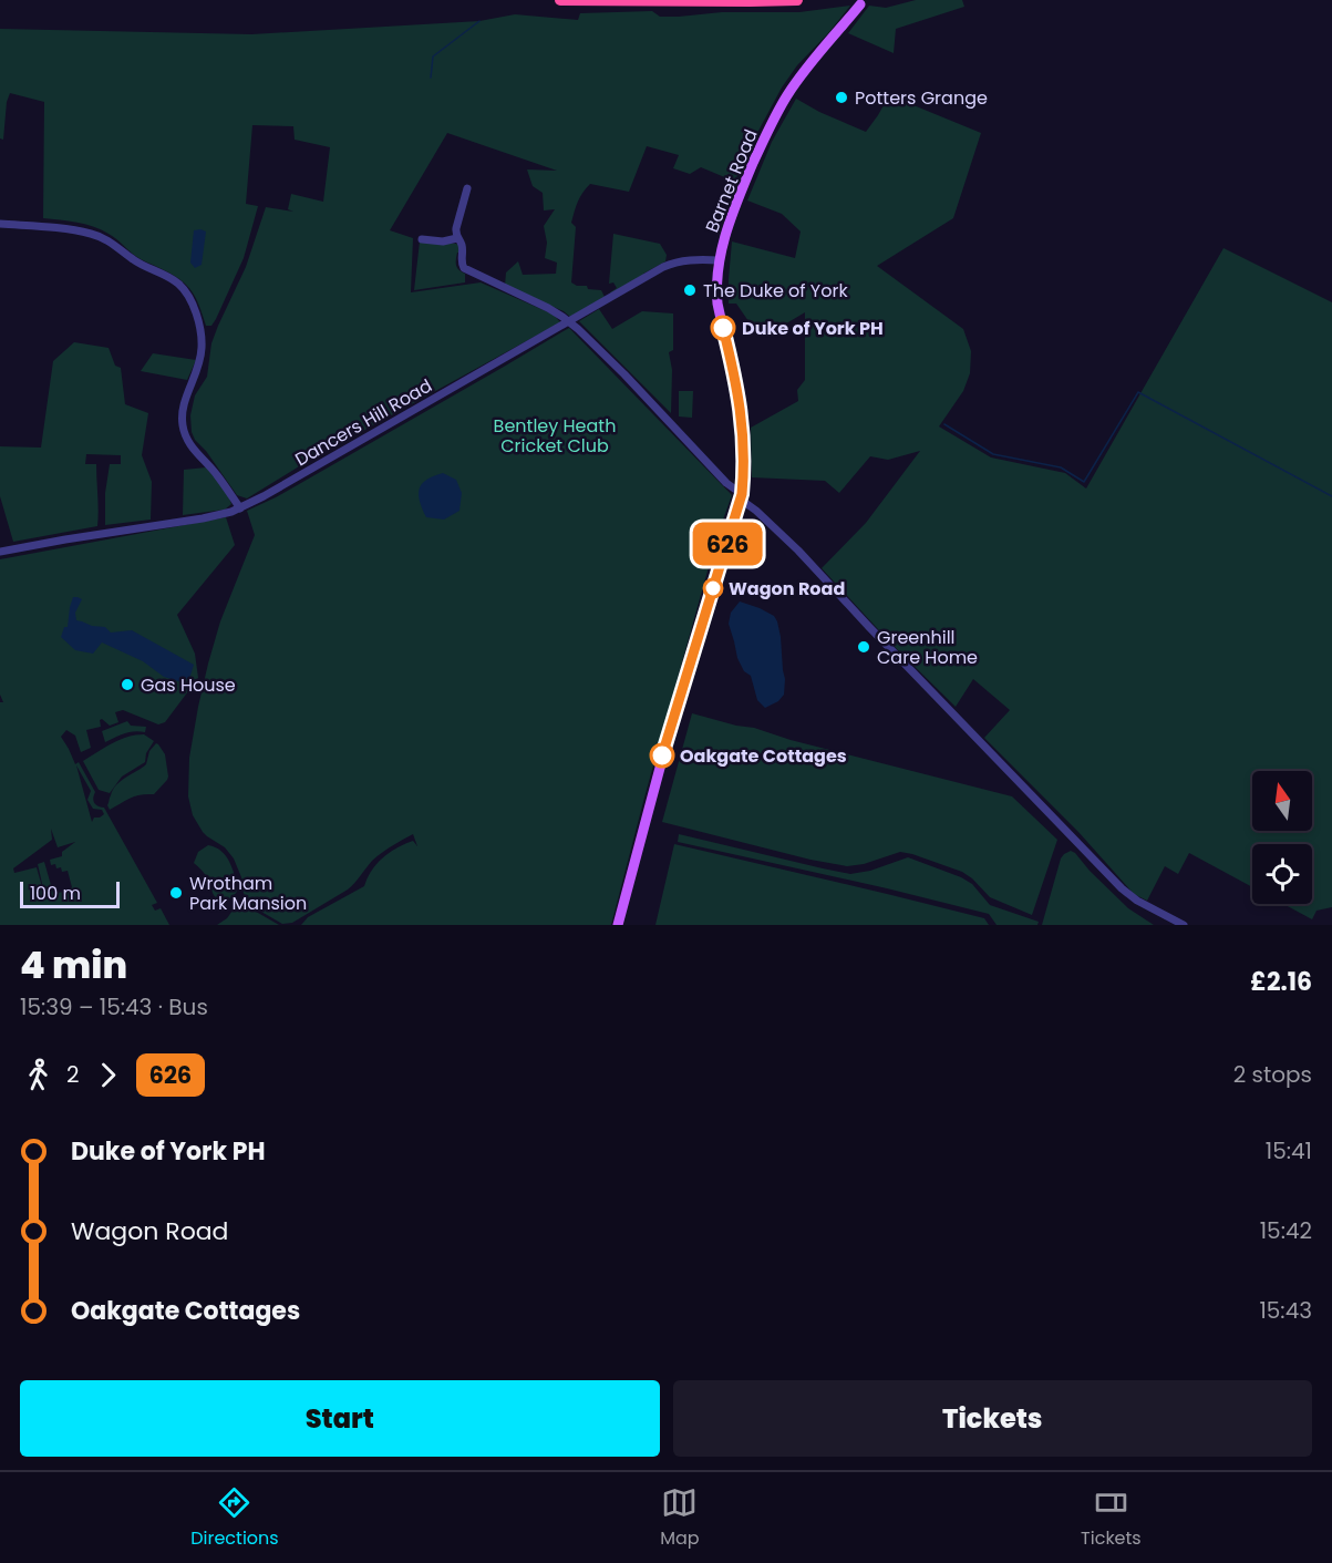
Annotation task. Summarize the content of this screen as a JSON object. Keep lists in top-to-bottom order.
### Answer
{
  "streets": {
    "main road": ["Barnet Road"],
    "street": ["Dancers Hill Road"]
  },
  "crossings": [
    ["Barnet Road", "Dancers Hill Road"]
  ],
  "parks": ["Bentley Heath Cricket Club"],
  "places": [
    "Potters Grange",
    "The Duke of York",
    "Duke of York PH",
    "Wagon Road",
    "Greenhill Care Home",
    "Gas House",
    "Oakgate Cottages",
    "Wrotham Park Mansion"
  ],
  "lines": ["bus line 626"],
  "scale_bar": "100 m",
  "north": "top",
  "page": {
    "on_map": "626",
    "scale": "100 m",
    "heading": ["4 min", "15:39 – 15:43 · Bus", "£2.16"],
    "legs": ["2", "626", "2 stops"],
    "list": [
      {
        "name": "Duke of York PH",
        "value": "15:41"
      },
      {
        "name": "Wagon Road",
        "value": "15:42"
      },
      {
        "name": "Oakgate Cottages",
        "value": "15:43"
      }
    ],
    "buttons": ["Start", "Tickets"],
    "tabs": ["Directions", "Map", "Tickets"]
  }
}
